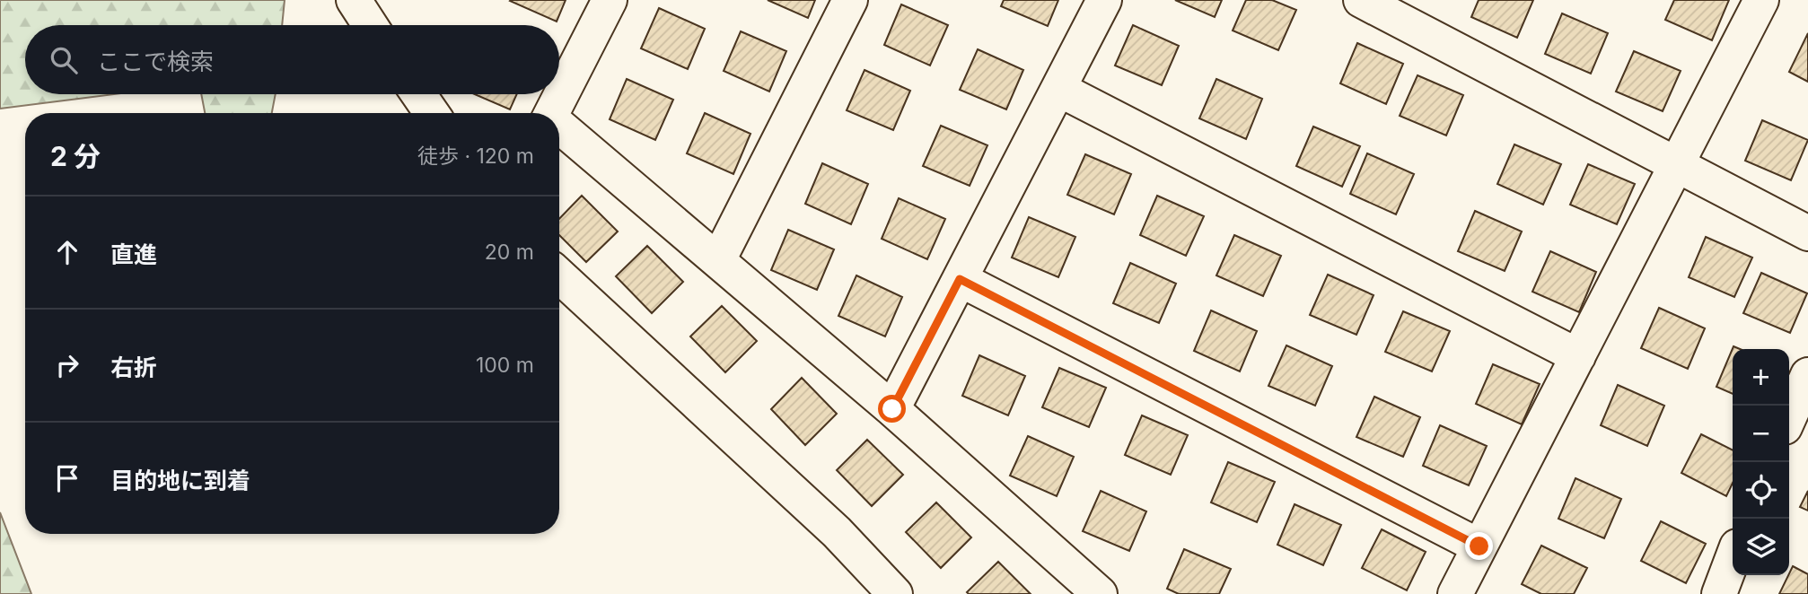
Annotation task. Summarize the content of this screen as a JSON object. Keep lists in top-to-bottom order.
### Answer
{
  "page": {
    "search": "ここで検索",
    "heading": ["2 分", "徒歩 · 120 m"],
    "list": [
      ["直進", "20 m"],
      ["右折", "100 m"],
      "目的地に到着"
    ],
    "map_buttons": ["+", "−"]
  }
}
